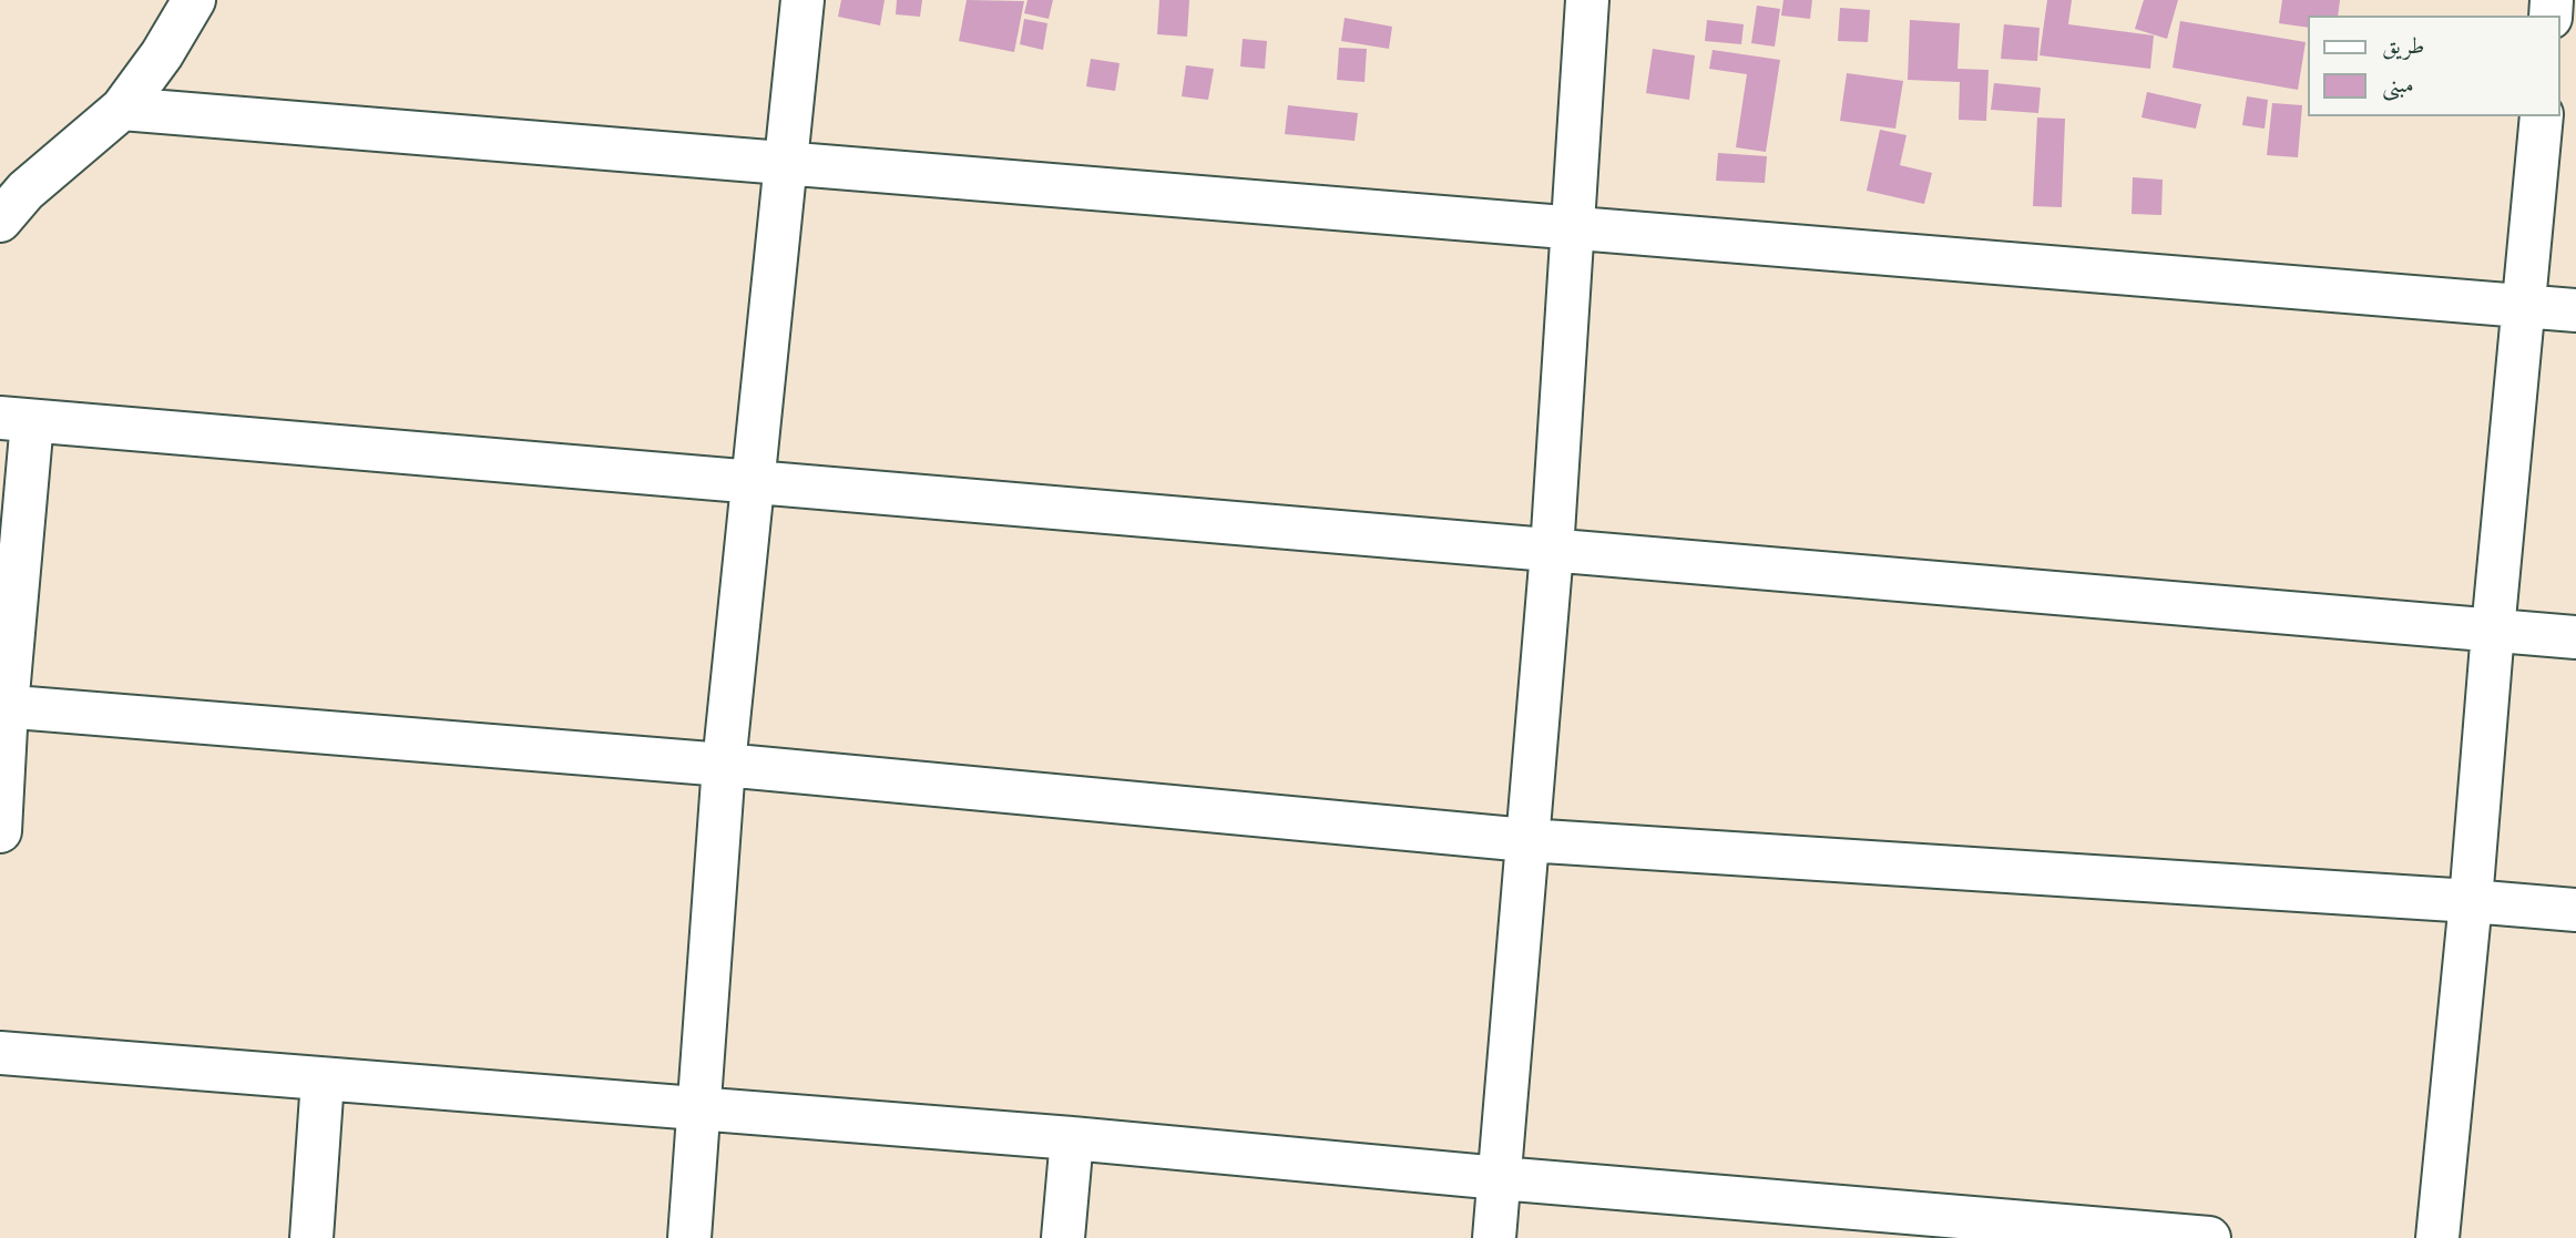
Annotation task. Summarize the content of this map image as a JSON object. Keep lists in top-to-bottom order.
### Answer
{
  "legend": ["طريق", "مبنى"]
}
